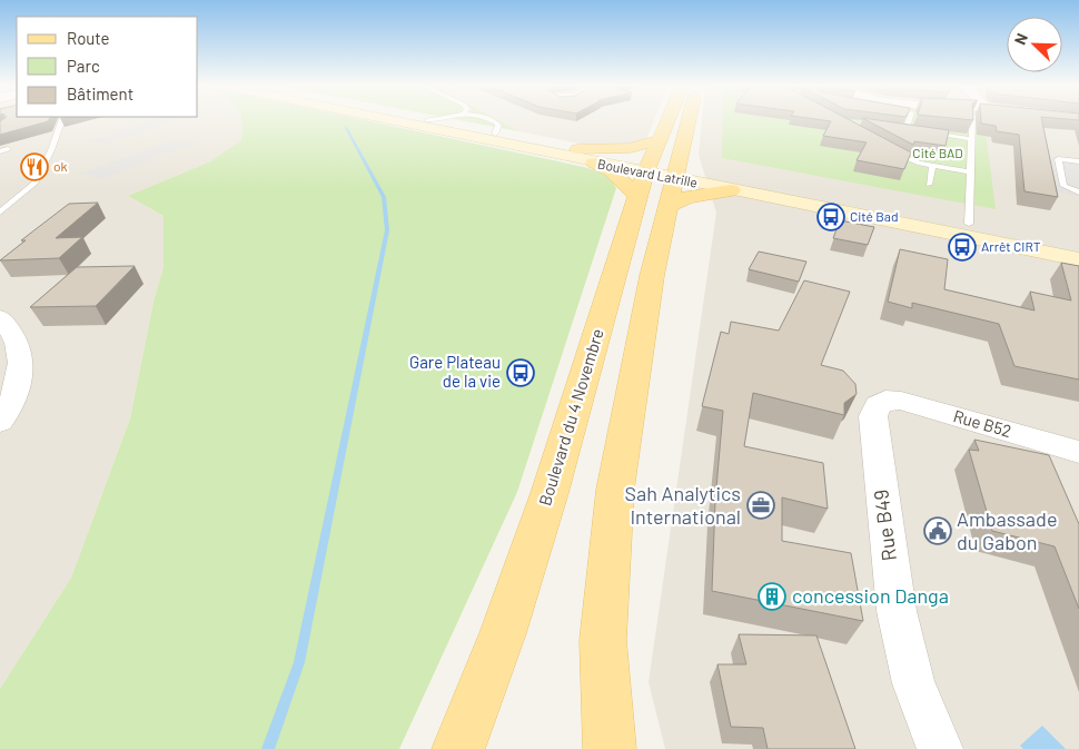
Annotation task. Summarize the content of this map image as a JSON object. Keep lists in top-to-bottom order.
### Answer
{
  "streets": {
    "main road": ["Boulevard Latrille", "Boulevard du 4 Novembre"],
    "street": ["Rue B52", "Rue B49"]
  },
  "crossings": [
    ["Boulevard Latrille", "Boulevard du 4 Novembre"],
    ["Rue B52", "Rue B49"]
  ],
  "parks": ["Cité BAD"],
  "places": {
    "restaurant": ["ok"],
    "bus stop": ["Cité Bad", "Arrêt CIRT", "Gare Plateau de la vie"],
    "office": ["Sah Analytics International"],
    "public building": ["Ambassade du Gabon"],
    "building": ["concession Danga"]
  },
  "legend": ["Route", "Parc", "Bâtiment"],
  "north": "top left"
}
